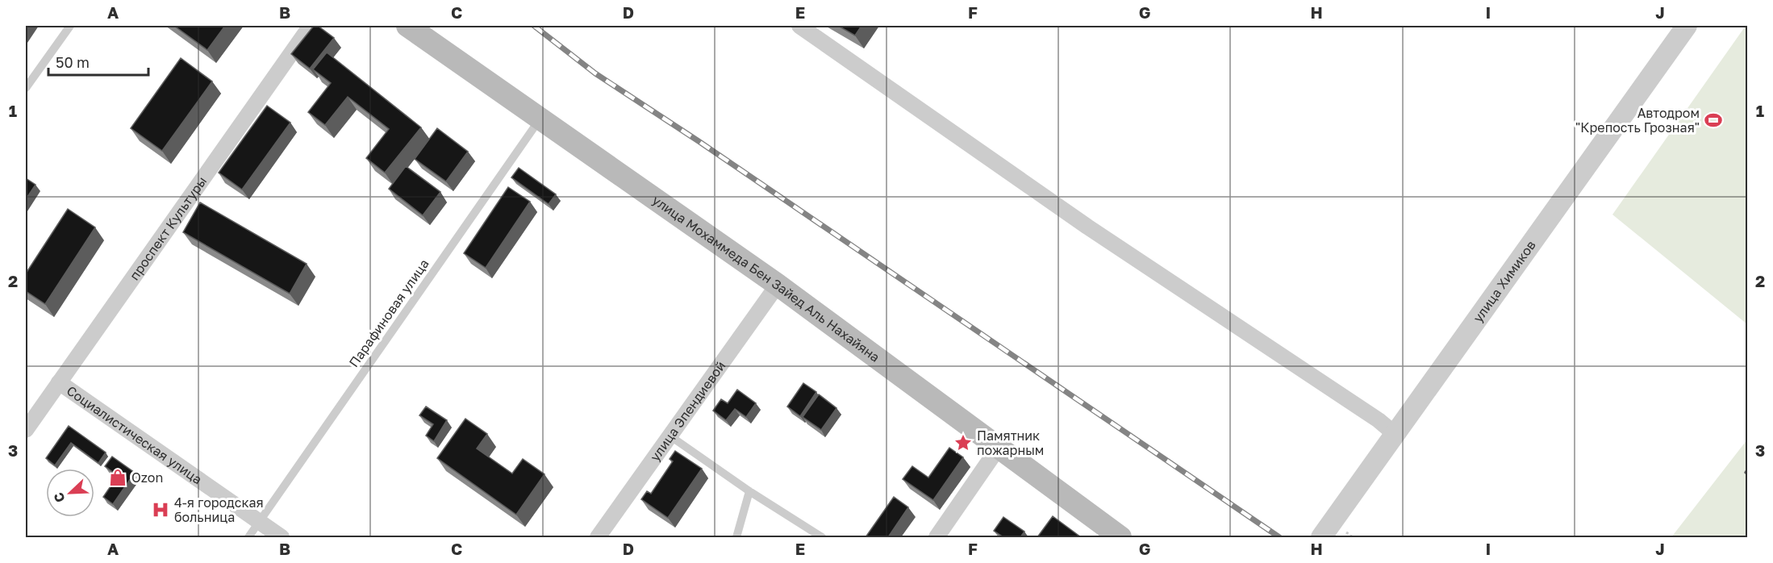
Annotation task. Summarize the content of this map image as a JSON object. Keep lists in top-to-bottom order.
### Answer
{
  "streets": {
    "main road": ["улица Мохаммеда Бен Зайед Аль Нахайяна"],
    "street": [
      "проспект Культуры",
      "улица Химиков",
      "улица Эпендиевой",
      "Социалистическая улица"
    ],
    "lane": ["Парафиновая улица"]
  },
  "crossings": [
    ["проспект Культуры", "Социалистическая улица"],
    ["улица Мохаммеда Бен Зайед Аль Нахайяна", "Парафиновая улица"],
    ["улица Мохаммеда Бен Зайед Аль Нахайяна", "улица Эпендиевой"],
    ["Парафиновая улица", "Социалистическая улица"]
  ],
  "places": {
    "sports": ["Автодром \"Крепость Грозная\""],
    "place": ["Памятник пожарным"],
    "shop": ["Ozon"],
    "hospital": ["4-я городская больница"]
  },
  "scale_bar": "50 m",
  "north": "bottom left",
  "grid": {
    "columns": [
      "A",
      "B",
      "C",
      "D",
      "E",
      "F",
      "G",
      "H",
      "I",
      "J"
    ],
    "rows": ["1", "2", "3"]
  }
}
